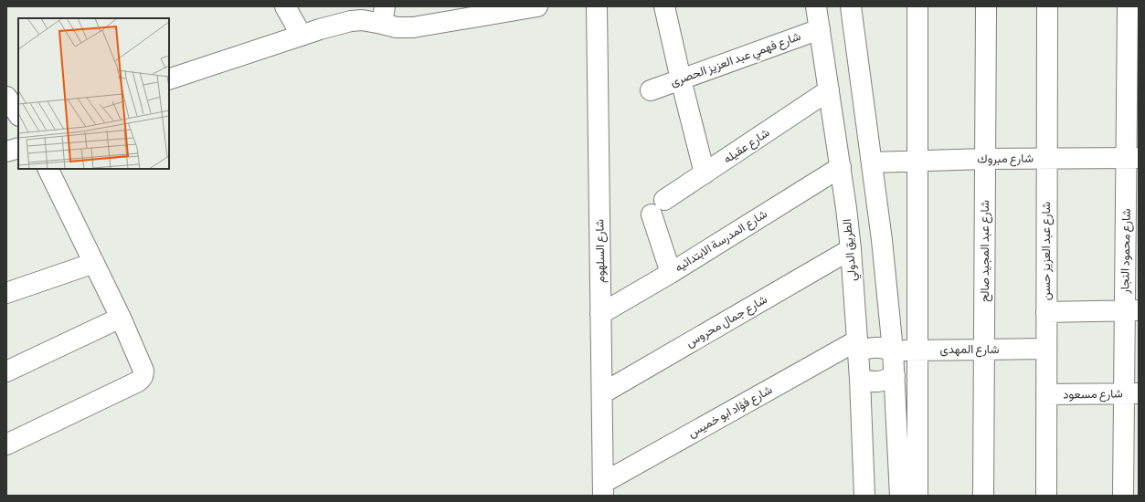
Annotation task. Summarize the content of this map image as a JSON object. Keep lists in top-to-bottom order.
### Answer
{
  "streets": {
    "street": [
      "شارع فهمي عبد العزيز الحصرى",
      "شارع عقيله",
      "شارع مبروك",
      "شارع المدرسة الابتدائيه",
      "الطريق الدولي",
      "شارع السلهوم",
      "شارع عبد المجيد صالح",
      "شارع عبد العزيز حسن",
      "شارع محمود النجار",
      "شارع جمال محروس",
      "شارع المهدى",
      "شارع مسعود",
      "شارع فؤاد ابو خميس"
    ]
  },
  "crossings": [
    ["شارع فهمي عبد العزيز الحصرى", "الطريق الدولي"],
    ["شارع عقيله", "شارع المدرسة الابتدائيه"],
    ["شارع عقيله", "الطريق الدولي"],
    ["شارع مبروك", "شارع عبد المجيد صالح"],
    ["شارع مبروك", "شارع عبد العزيز حسن"],
    ["شارع مبروك", "شارع محمود النجار"],
    ["شارع المدرسة الابتدائيه", "الطريق الدولي"],
    ["شارع المدرسة الابتدائيه", "شارع السلهوم"],
    ["الطريق الدولي", "شارع جمال محروس"],
    ["الطريق الدولي", "شارع فؤاد ابو خميس"],
    ["شارع السلهوم", "شارع جمال محروس"],
    ["شارع السلهوم", "شارع فؤاد ابو خميس"],
    ["شارع عبد المجيد صالح", "شارع المهدى"],
    ["شارع عبد العزيز حسن", "شارع المهدى"],
    ["شارع عبد العزيز حسن", "شارع مسعود"],
    ["شارع محمود النجار", "شارع مسعود"],
    ["شارع المهدى", "شارع فؤاد ابو خميس"]
  ]
}
